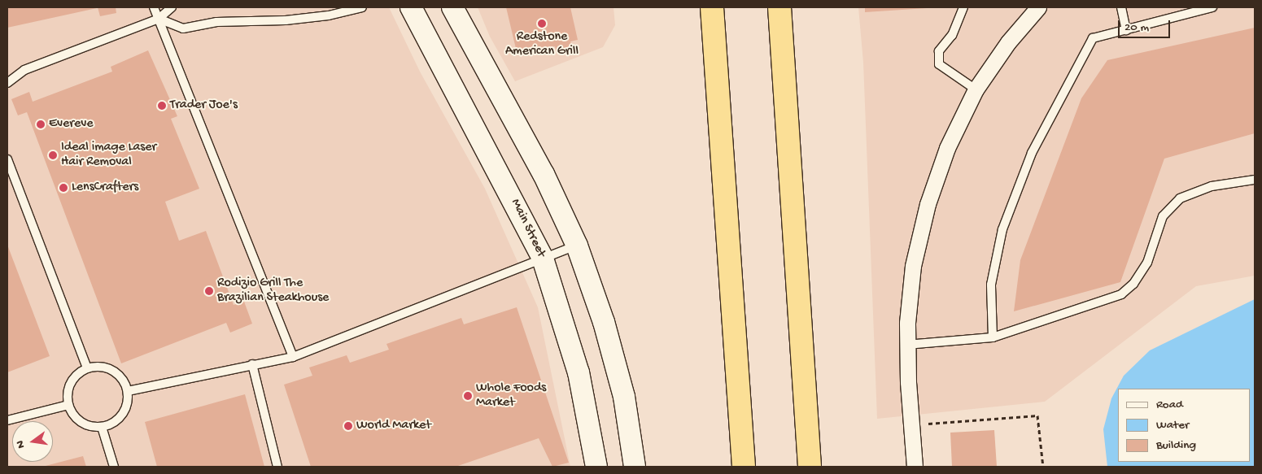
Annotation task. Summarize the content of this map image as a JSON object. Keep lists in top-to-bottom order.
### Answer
{
  "streets": {
    "street": ["Main Street"]
  },
  "places": [
    "Redstone American Grill",
    "Trader Joe's",
    "Evereve",
    "Ideal image Laser Hair Removal",
    "LensCrafters",
    "Rodizio Grill The Brazilian Steakhouse",
    "Whole Foods Market",
    "World Market"
  ],
  "legend": ["Road", "Water", "Building"],
  "scale_bar": "20 m",
  "north": "left"
}
